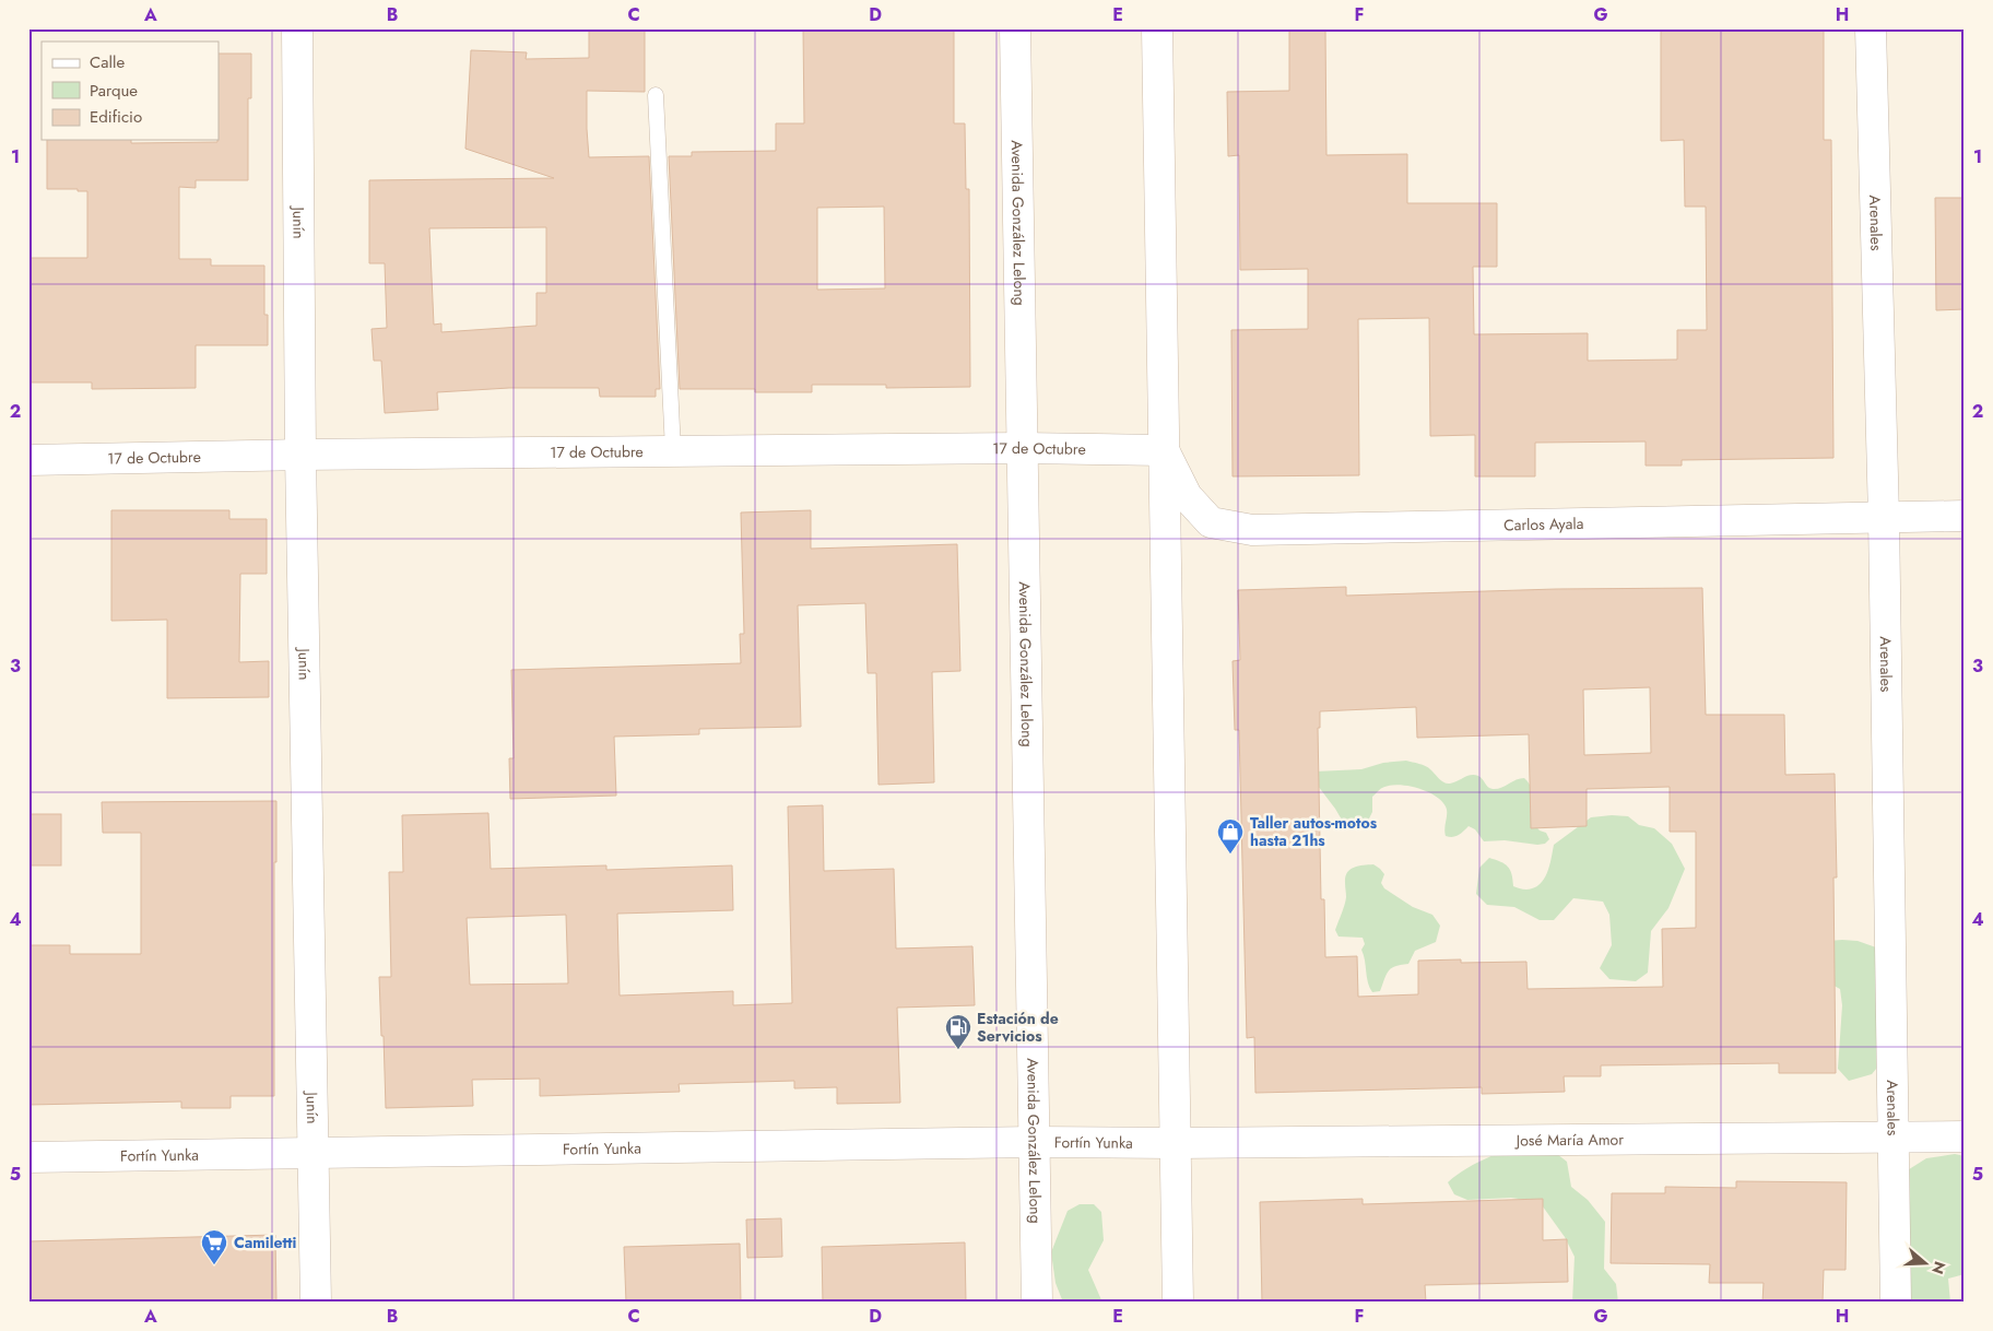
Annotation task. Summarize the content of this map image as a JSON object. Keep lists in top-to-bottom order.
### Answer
{
  "streets": {
    "street": [
      "Junín",
      "Avenida González Lelong",
      "Arenales",
      "17 de Octubre",
      "Carlos Ayala",
      "José María Amor",
      "Fortín Yunka"
    ]
  },
  "crossings": [
    ["Junín", "17 de Octubre"],
    ["Junín", "Fortín Yunka"],
    ["Avenida González Lelong", "17 de Octubre"],
    ["Avenida González Lelong", "Fortín Yunka"],
    ["Arenales", "Carlos Ayala"],
    ["Arenales", "José María Amor"],
    ["17 de Octubre", "Carlos Ayala"],
    ["José María Amor", "Fortín Yunka"]
  ],
  "places": {
    "shop": ["Taller autos-motos hasta 21hs"],
    "fuel station": ["Estación de Servicios"],
    "supermarket": ["Camiletti"]
  },
  "legend": ["Calle", "Parque", "Edificio"],
  "north": "right",
  "grid": {
    "columns": [
      "A",
      "B",
      "C",
      "D",
      "E",
      "F",
      "G",
      "H"
    ],
    "rows": [
      "1",
      "2",
      "3",
      "4",
      "5"
    ]
  }
}
